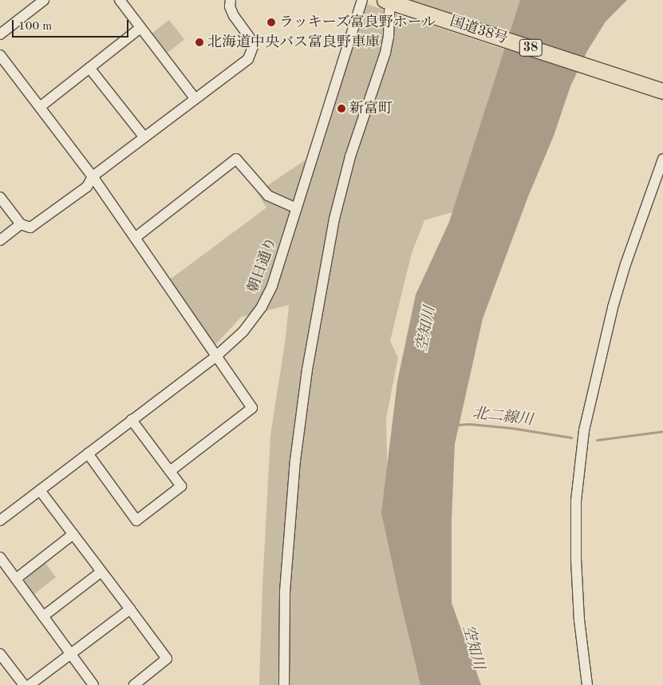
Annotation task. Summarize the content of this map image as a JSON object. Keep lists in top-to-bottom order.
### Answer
{
  "streets": {
    "highway": ["国道38号", "38"],
    "street": ["朝日通り"]
  },
  "water": ["空知川", "北二線川"],
  "places": ["ラッキーズ富良野ホール", "北海道中央バス富良野車庫", "新富町"],
  "scale_bar": "100 m"
}
